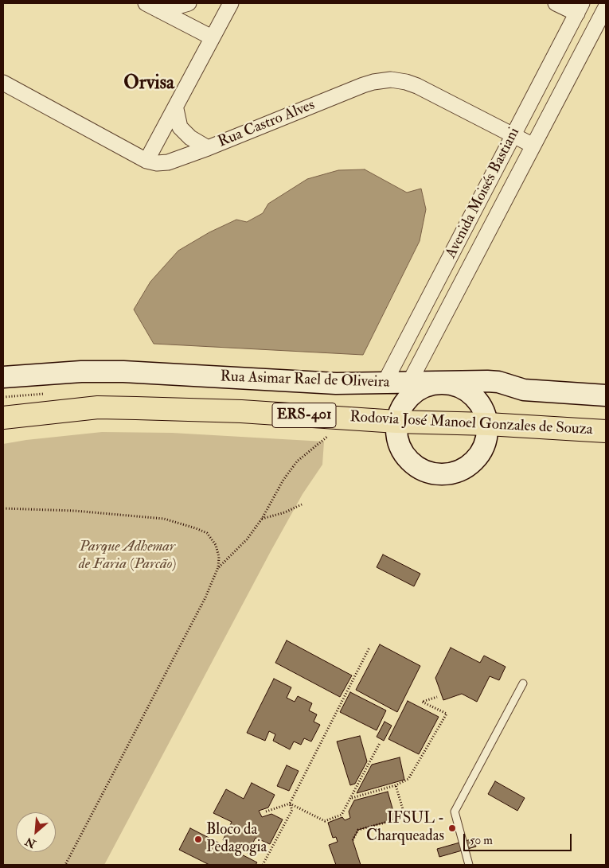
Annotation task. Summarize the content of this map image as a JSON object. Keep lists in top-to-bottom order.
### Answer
{
  "streets": {
    "main road": ["ERS-401", "Rodovia José Manoel Gonzales de Souza"],
    "street": ["Rua Castro Alves", "Avenida Moisés Bastiani", "Rua Asimar Rael de Oliveira"]
  },
  "crossings": [
    ["Rua Castro Alves", "Avenida Moisés Bastiani"],
    ["Avenida Moisés Bastiani", "Rua Asimar Rael de Oliveira"]
  ],
  "districts": ["Orvisa"],
  "parks": ["Parque Adhemar de Faria (Parcão)"],
  "places": ["IFSUL - Charqueadas", "Bloco da Pedagogia"],
  "scale_bar": "50 m",
  "north": "bottom left"
}
